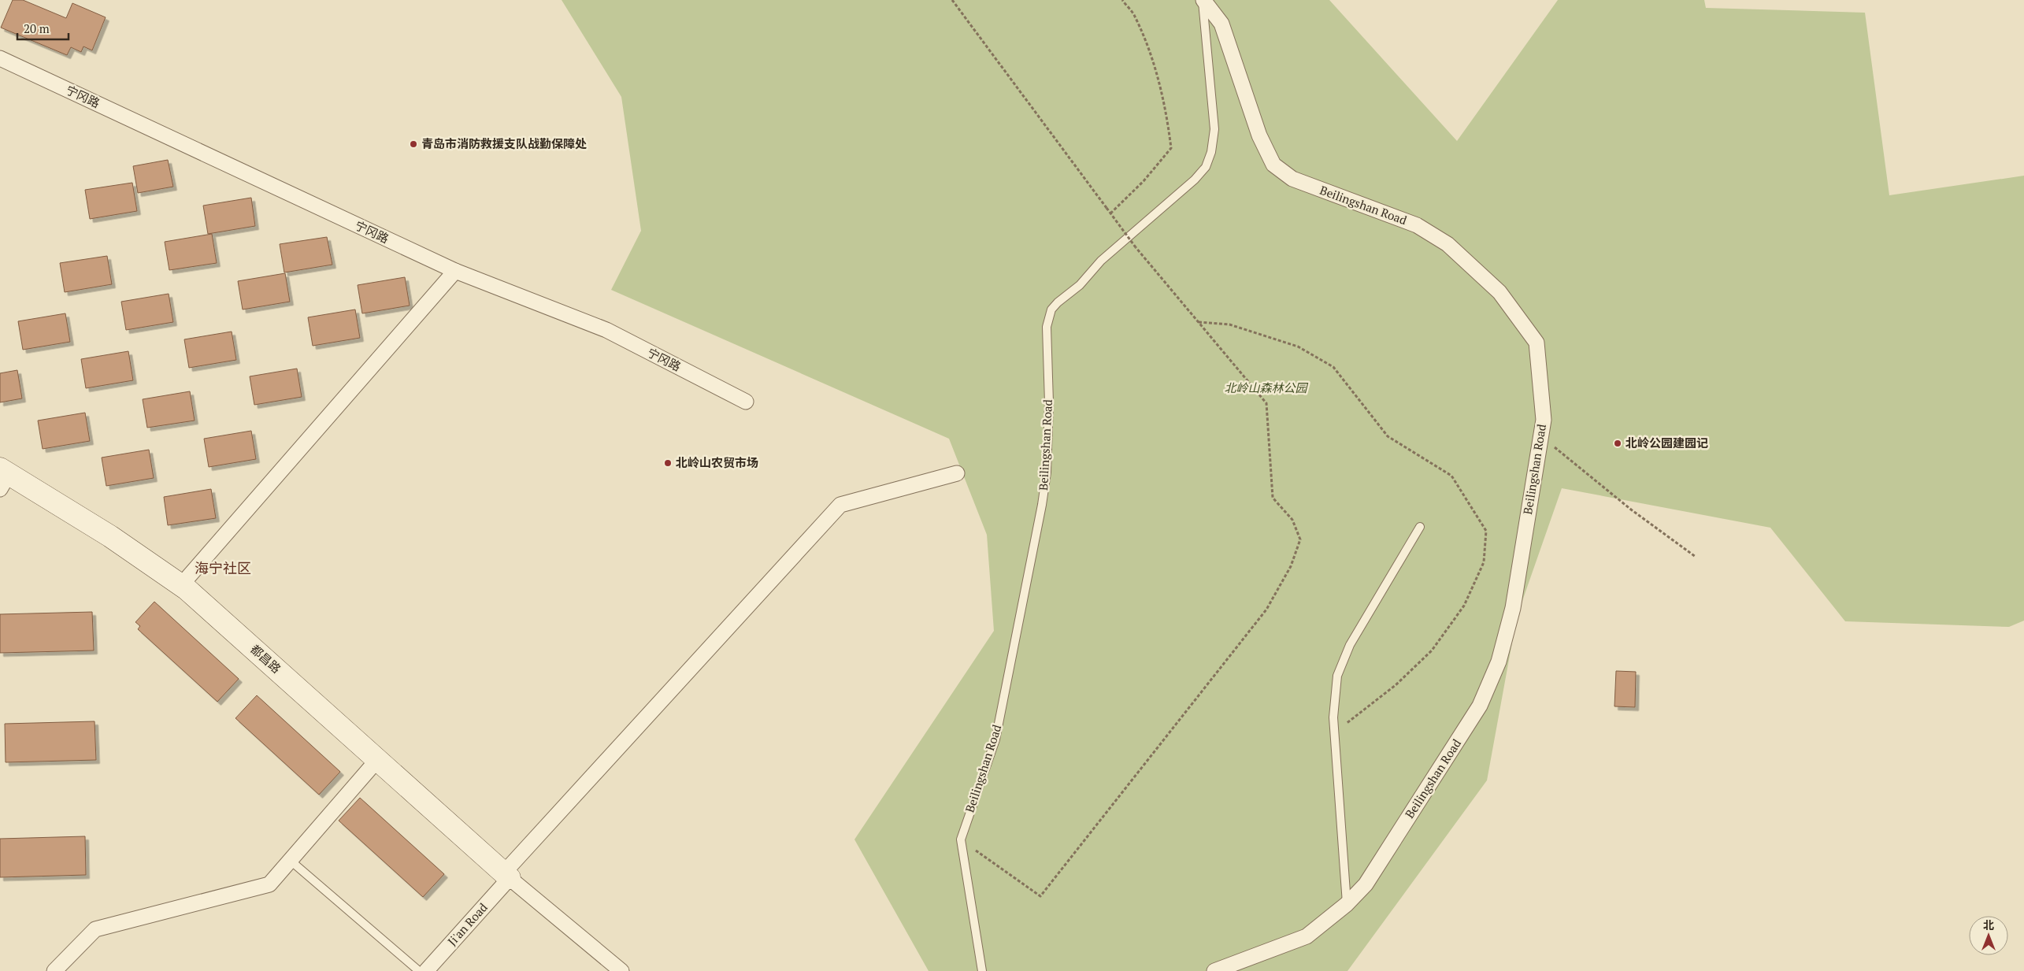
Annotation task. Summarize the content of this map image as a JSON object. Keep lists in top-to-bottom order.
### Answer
{
  "streets": {
    "street": [
      "宁冈路",
      "Beilingshan Road",
      "都昌路",
      "Ji'an Road"
    ]
  },
  "crossings": [
    ["都昌路", "Ji'an Road"]
  ],
  "districts": ["海宁社区"],
  "parks": ["北岭山森林公园"],
  "places": ["青岛市消防救援支队战勤保障处", "北岭公园建园记", "北岭山农贸市场"],
  "scale_bar": "20 m",
  "north": "top"
}
